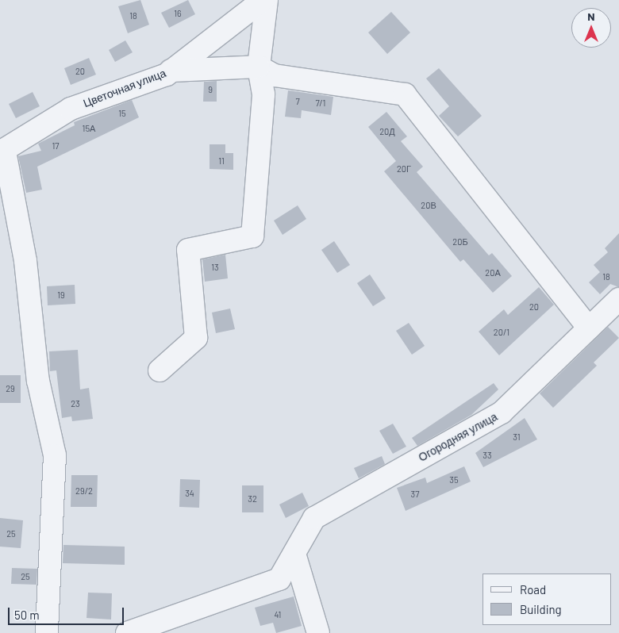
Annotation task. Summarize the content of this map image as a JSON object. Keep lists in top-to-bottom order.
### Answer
{
  "streets": {
    "street": ["Цветочная улица", "Огородняя улица"]
  },
  "house_numbers": [
    "16",
    "18",
    "20",
    "9",
    "7",
    "7/1",
    "15",
    "15А",
    "20Д",
    "17",
    "11",
    "20Г",
    "20В",
    "20Б",
    "13",
    "20А",
    "18",
    "19",
    "20",
    "20/1",
    "29",
    "23",
    "31",
    "33",
    "35",
    "29/2",
    "34",
    "37",
    "32",
    "25",
    "25",
    "41"
  ],
  "legend": ["Road", "Building"],
  "scale_bar": "50 m",
  "north": "top"
}
